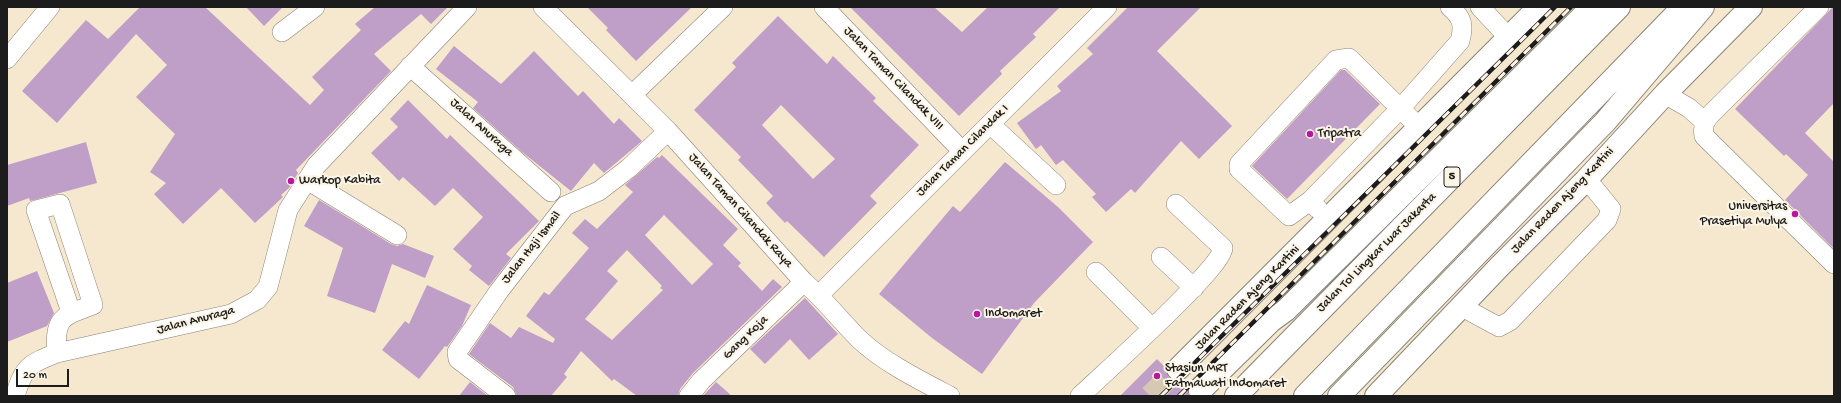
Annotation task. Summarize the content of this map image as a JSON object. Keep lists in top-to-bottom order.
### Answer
{
  "streets": {
    "highway": ["5", "Jalan Raden Ajeng Kartini", "Jalan Tol Lingkar Luar Jakarta"],
    "street": [
      "Jalan Taman Cilandak VIII",
      "Jalan Anuraga",
      "Jalan Taman Cilandak I",
      "Jalan Taman Cilandak Raya",
      "Jalan Haji Ismail",
      "Gang Koja"
    ]
  },
  "crossings": [
    ["Jalan Taman Cilandak VIII", "Jalan Taman Cilandak I"],
    ["Jalan Taman Cilandak I", "Jalan Taman Cilandak Raya"],
    ["Jalan Taman Cilandak Raya", "Jalan Haji Ismail"],
    ["Jalan Taman Cilandak Raya", "Gang Koja"]
  ],
  "places": [
    "Tripatra",
    "Warkop Kabita",
    "Universitas Prasetiya Mulya",
    "Indomaret",
    "Stasiun MRT Fatmawati Indomaret"
  ],
  "scale_bar": "20 m"
}
